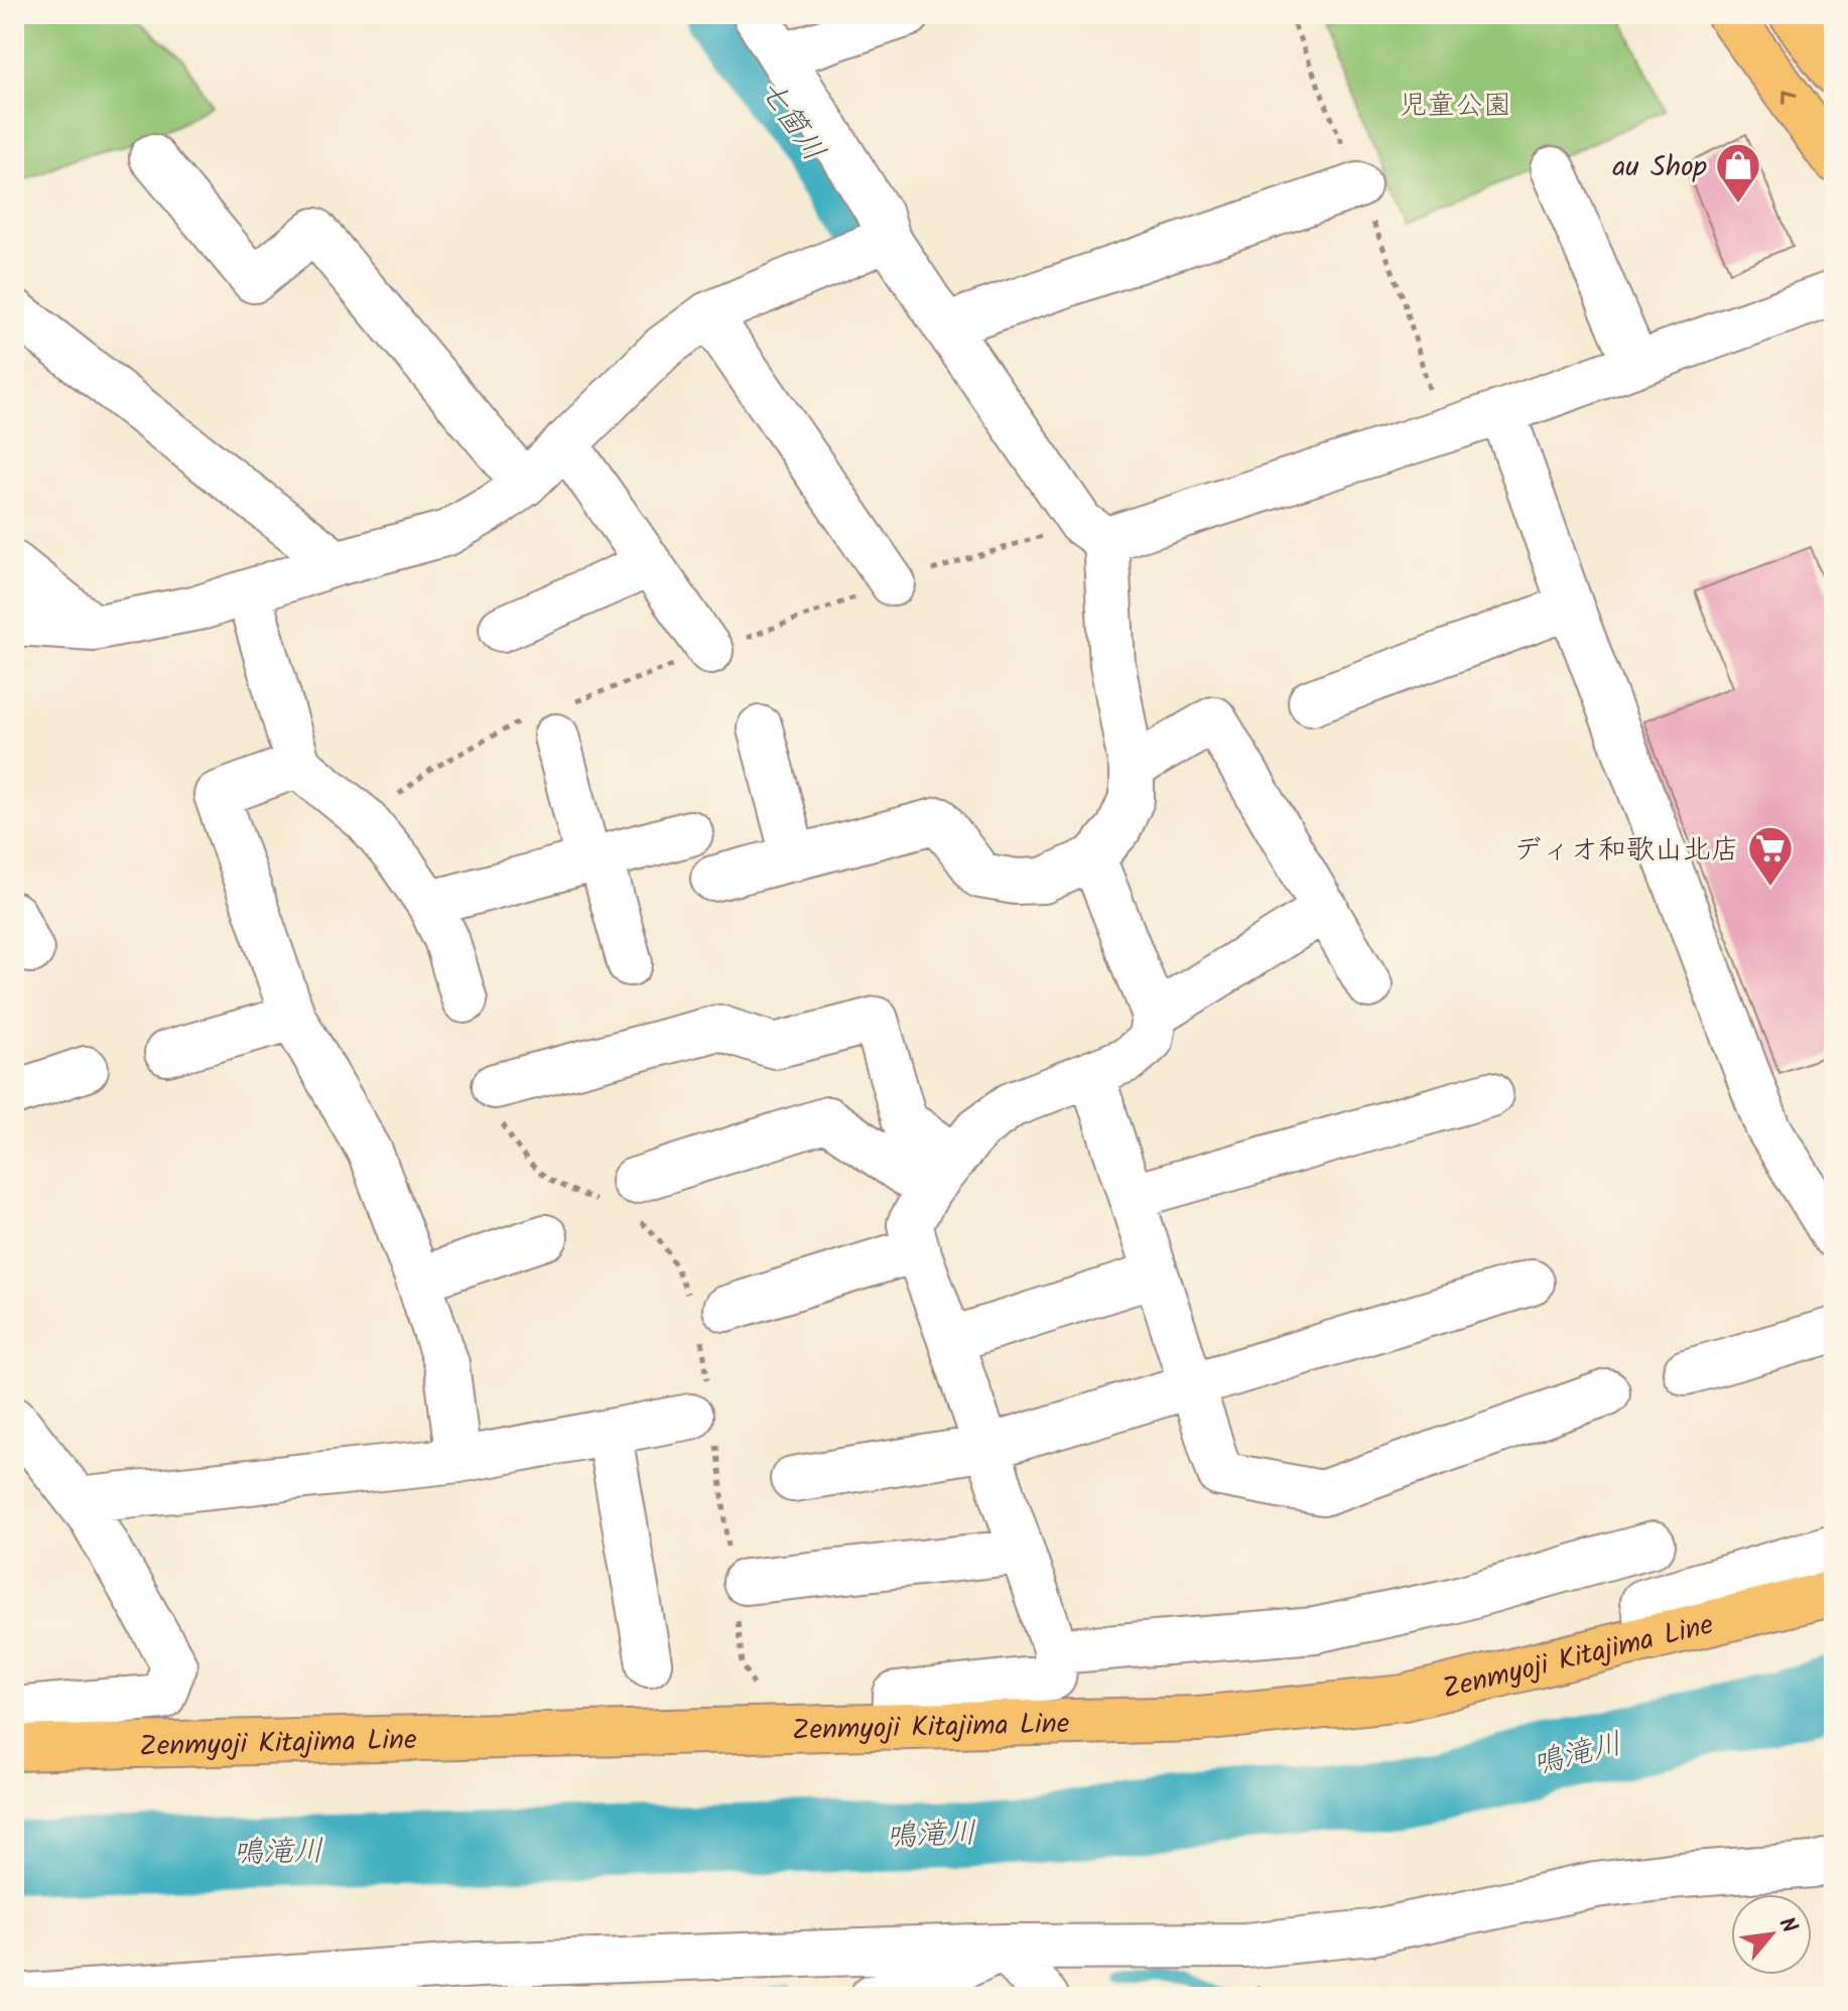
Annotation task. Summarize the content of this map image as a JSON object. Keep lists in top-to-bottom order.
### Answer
{
  "streets": {
    "main road": ["Zenmyoji Kitajima Line"]
  },
  "water": ["七箇川", "鳴滝川"],
  "parks": ["児童公園"],
  "places": {
    "shop": ["au Shop"],
    "supermarket": ["ディオ和歌山北店"]
  },
  "north": "top right"
}
